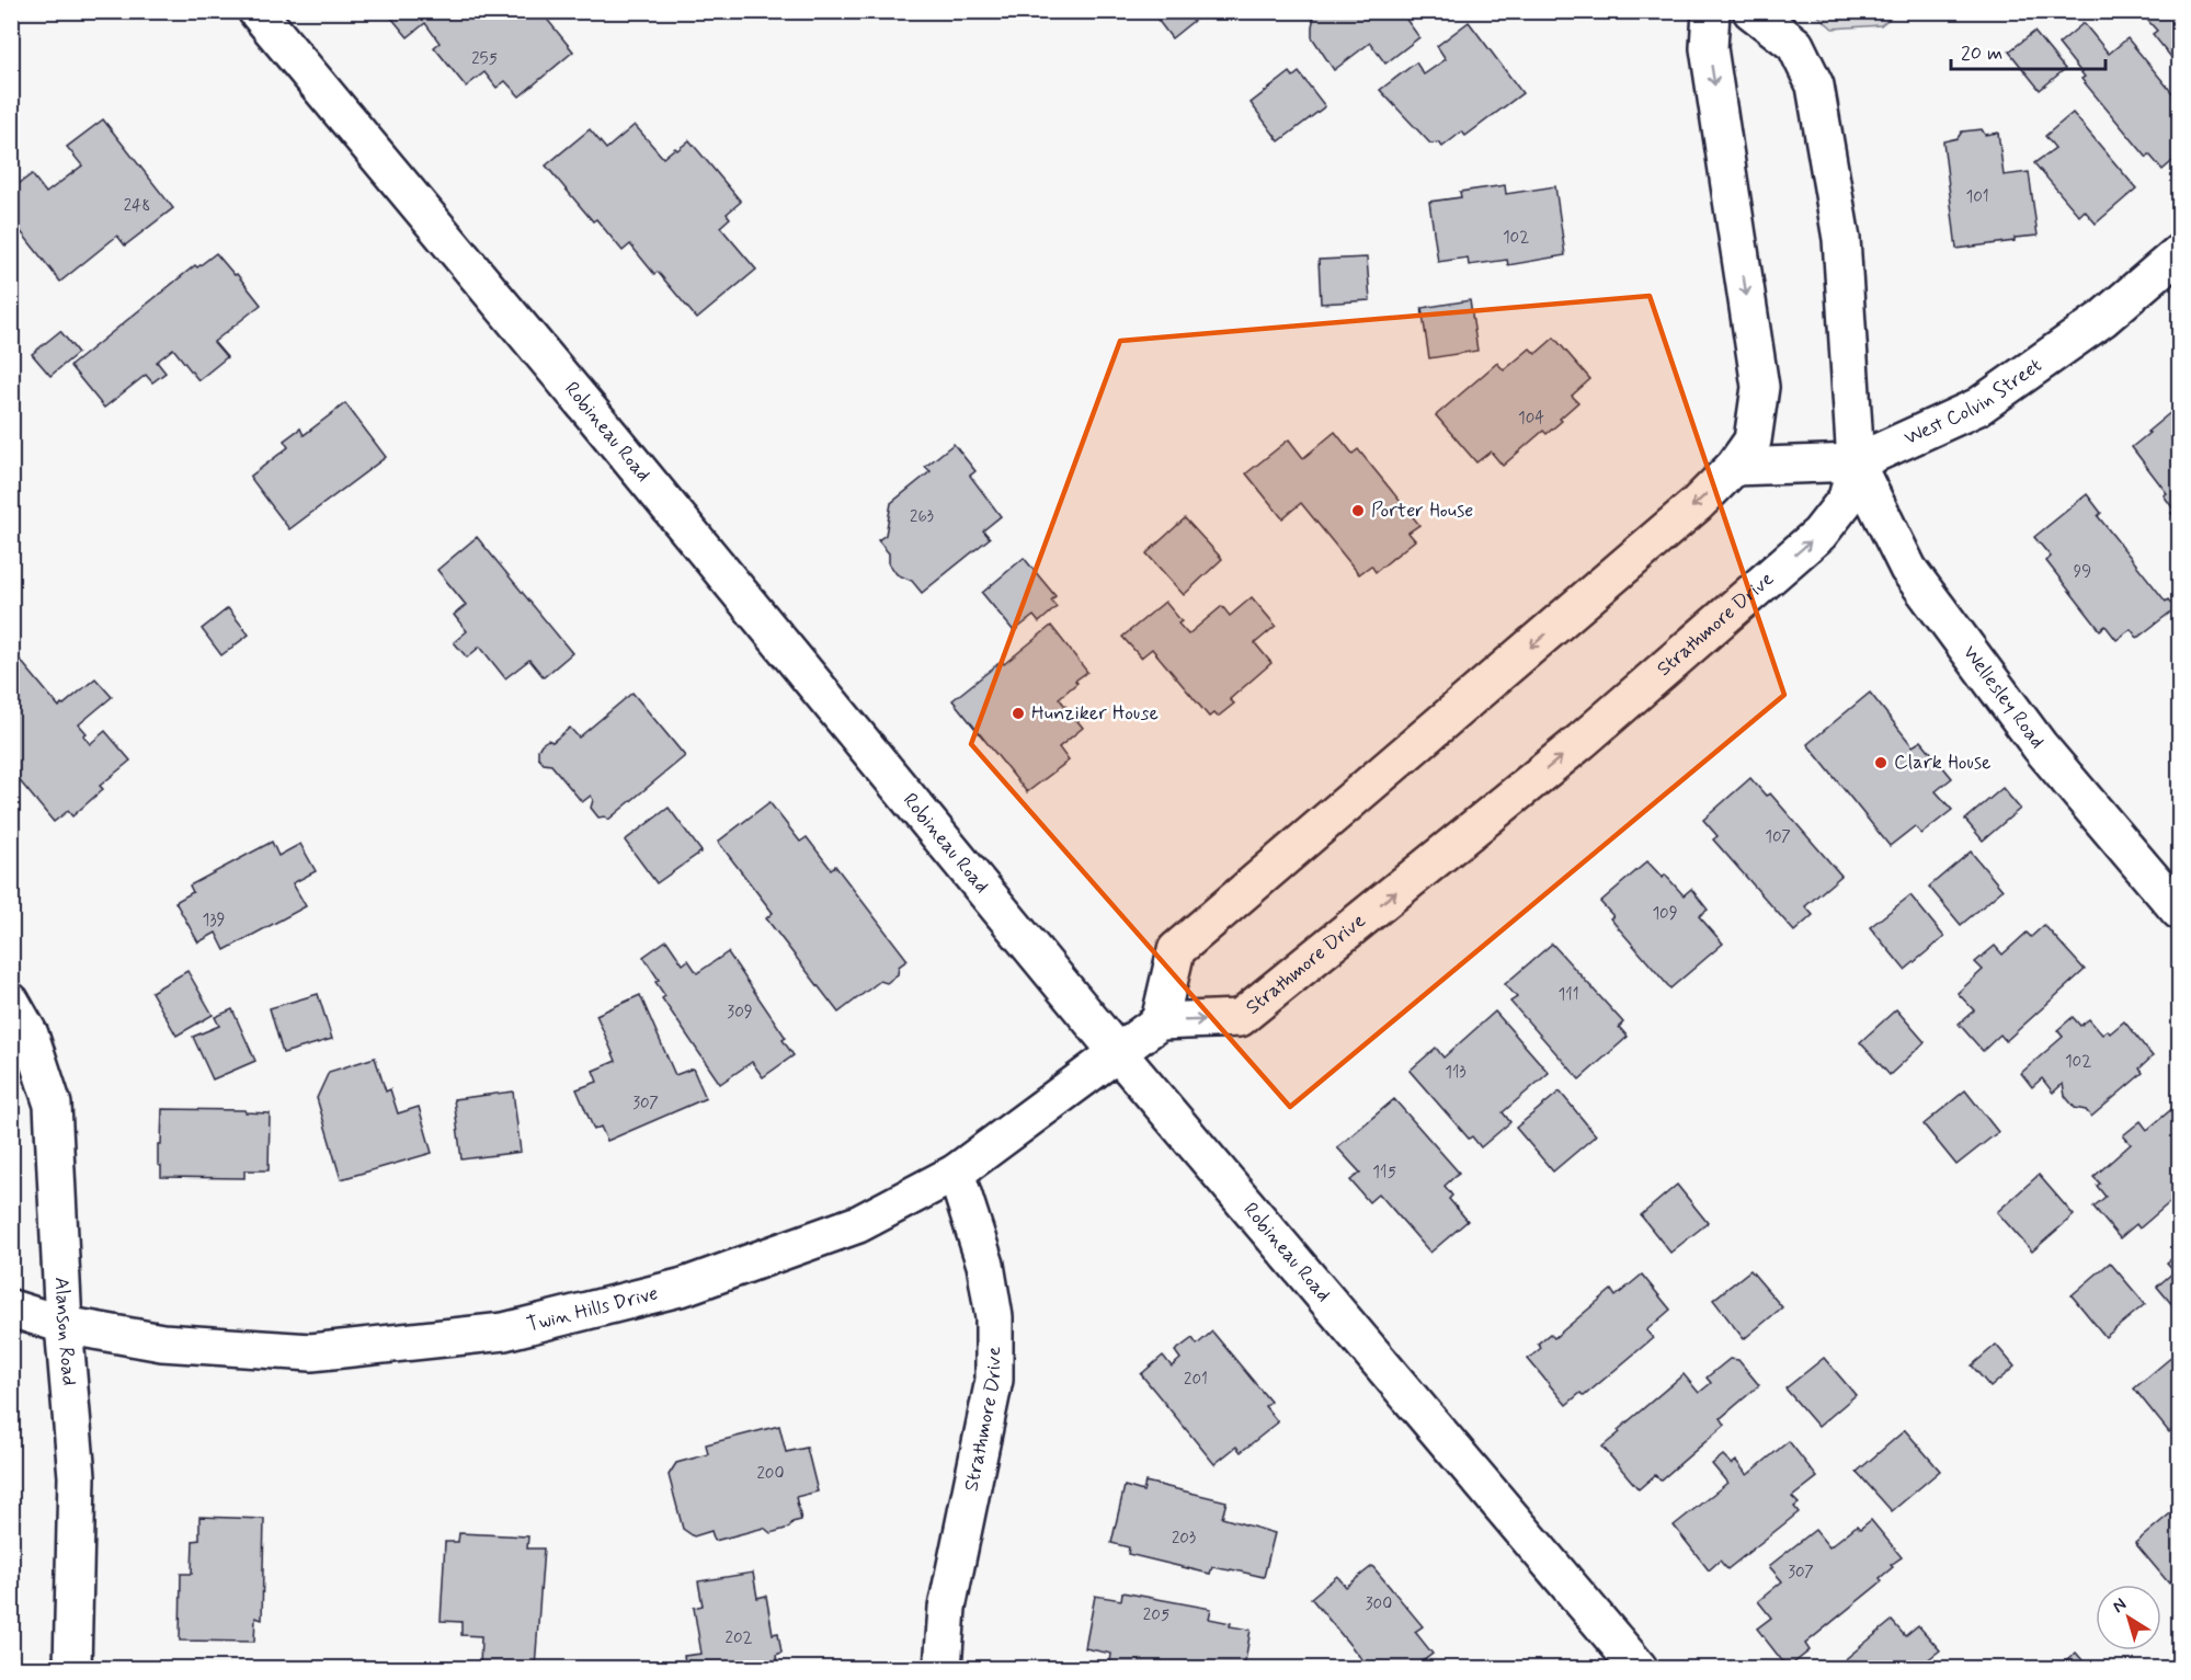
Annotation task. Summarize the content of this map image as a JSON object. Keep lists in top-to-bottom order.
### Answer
{
  "streets": {
    "street": [
      "West Colvin Street",
      "Robineau Road",
      "Strathmore Drive",
      "Wellesley Road",
      "Twin Hills Drive",
      "Alanson Road"
    ]
  },
  "crossings": [
    ["West Colvin Street", "Strathmore Drive"],
    ["West Colvin Street", "Wellesley Road"],
    ["Robineau Road", "Twin Hills Drive"],
    ["Strathmore Drive", "Wellesley Road"],
    ["Strathmore Drive", "Twin Hills Drive"],
    ["Twin Hills Drive", "Alanson Road"]
  ],
  "places": ["Porter House", "Hunziker House", "Clark House"],
  "house_numbers": [
    "255",
    "101",
    "248",
    "102",
    "104",
    "263",
    "99",
    "107",
    "109",
    "139",
    "111",
    "309",
    "102",
    "113",
    "307",
    "115",
    "201",
    "200",
    "203",
    "307",
    "300",
    "205",
    "202"
  ],
  "scale_bar": "20 m",
  "north": "top left"
}
